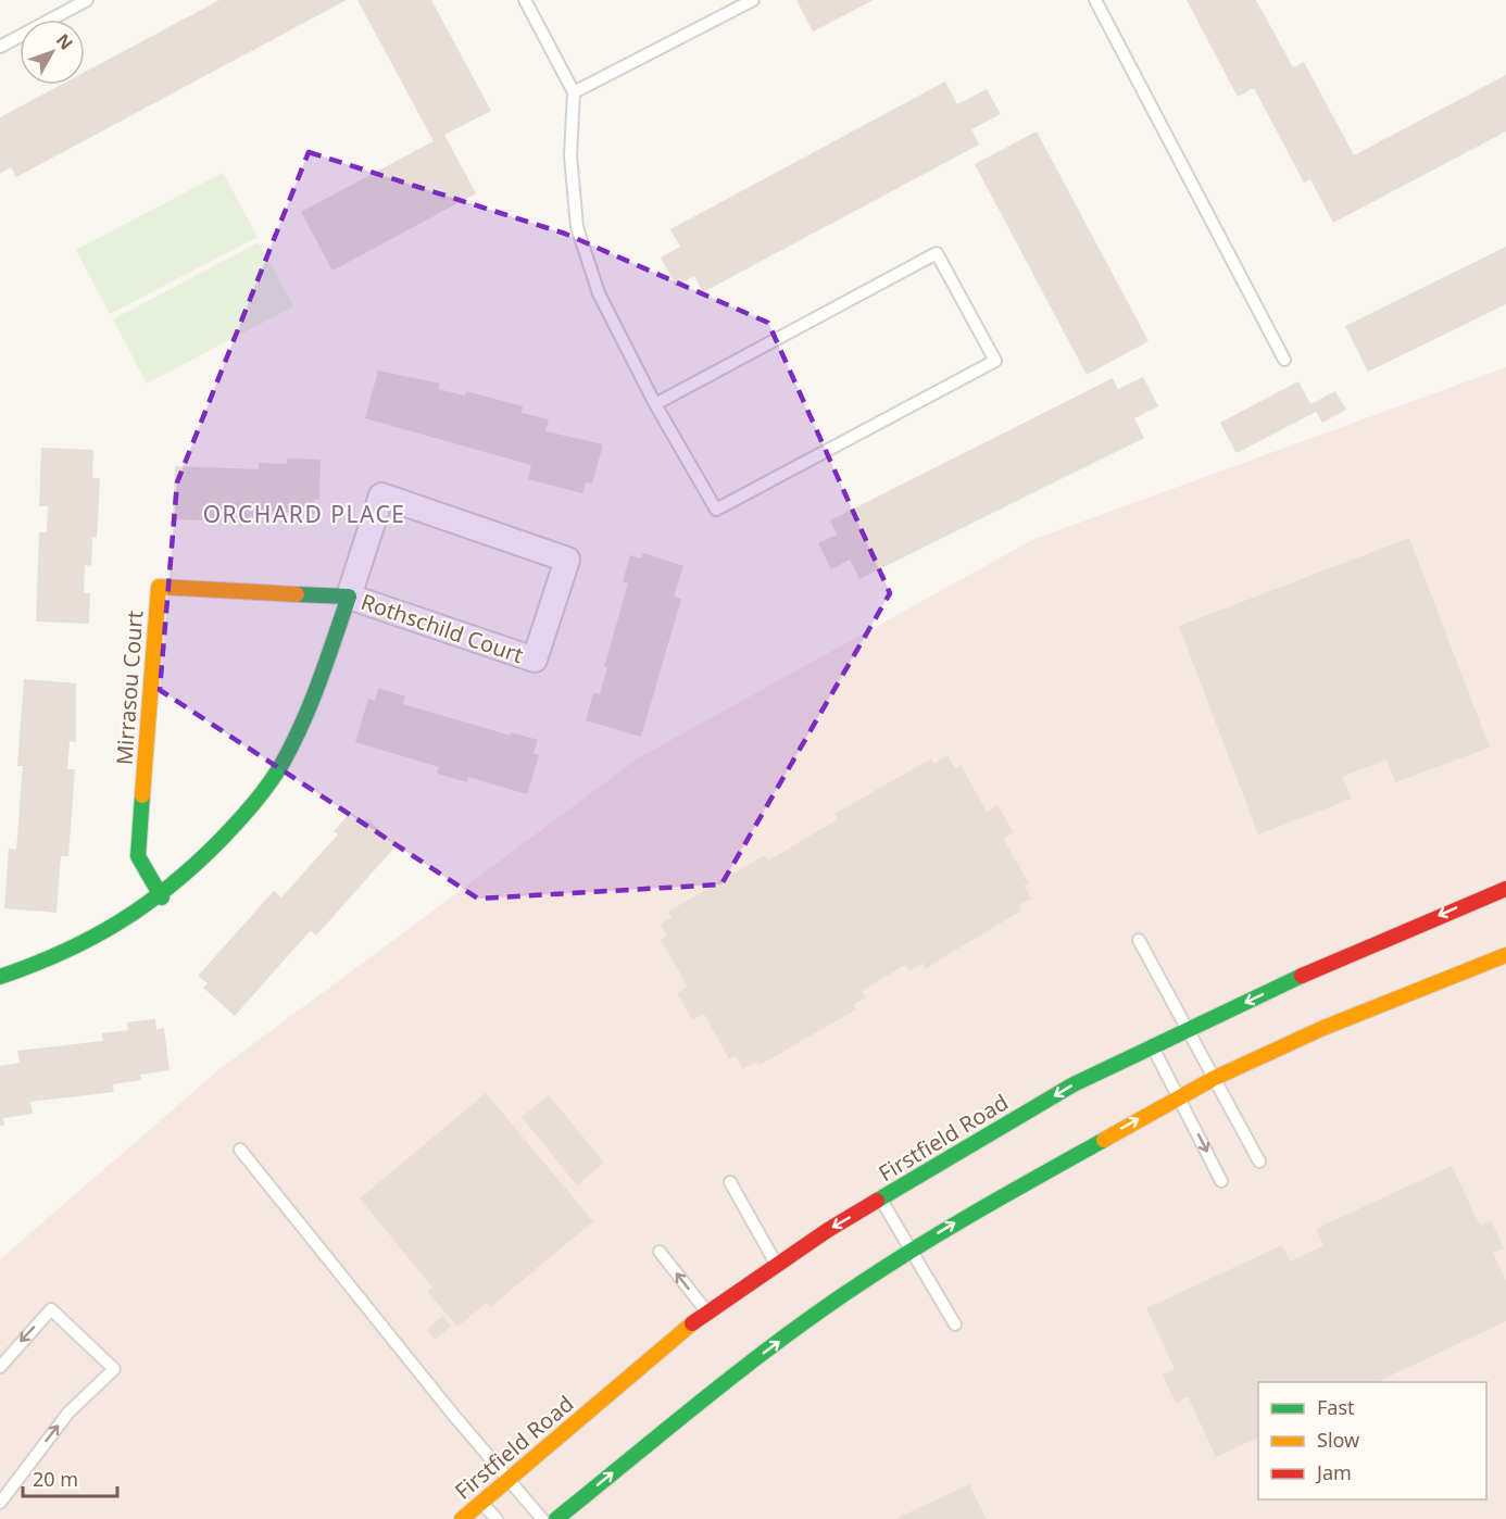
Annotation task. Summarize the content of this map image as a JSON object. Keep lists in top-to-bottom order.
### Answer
{
  "streets": {
    "street": ["Rothschild Court", "Mirrasou Court", "Firstfield Road"]
  },
  "crossings": [
    ["Rothschild Court", "Mirrasou Court"]
  ],
  "districts": ["ORCHARD PLACE"],
  "legend": ["Fast", "Slow", "Jam"],
  "scale_bar": "20 m",
  "north": "top right"
}
